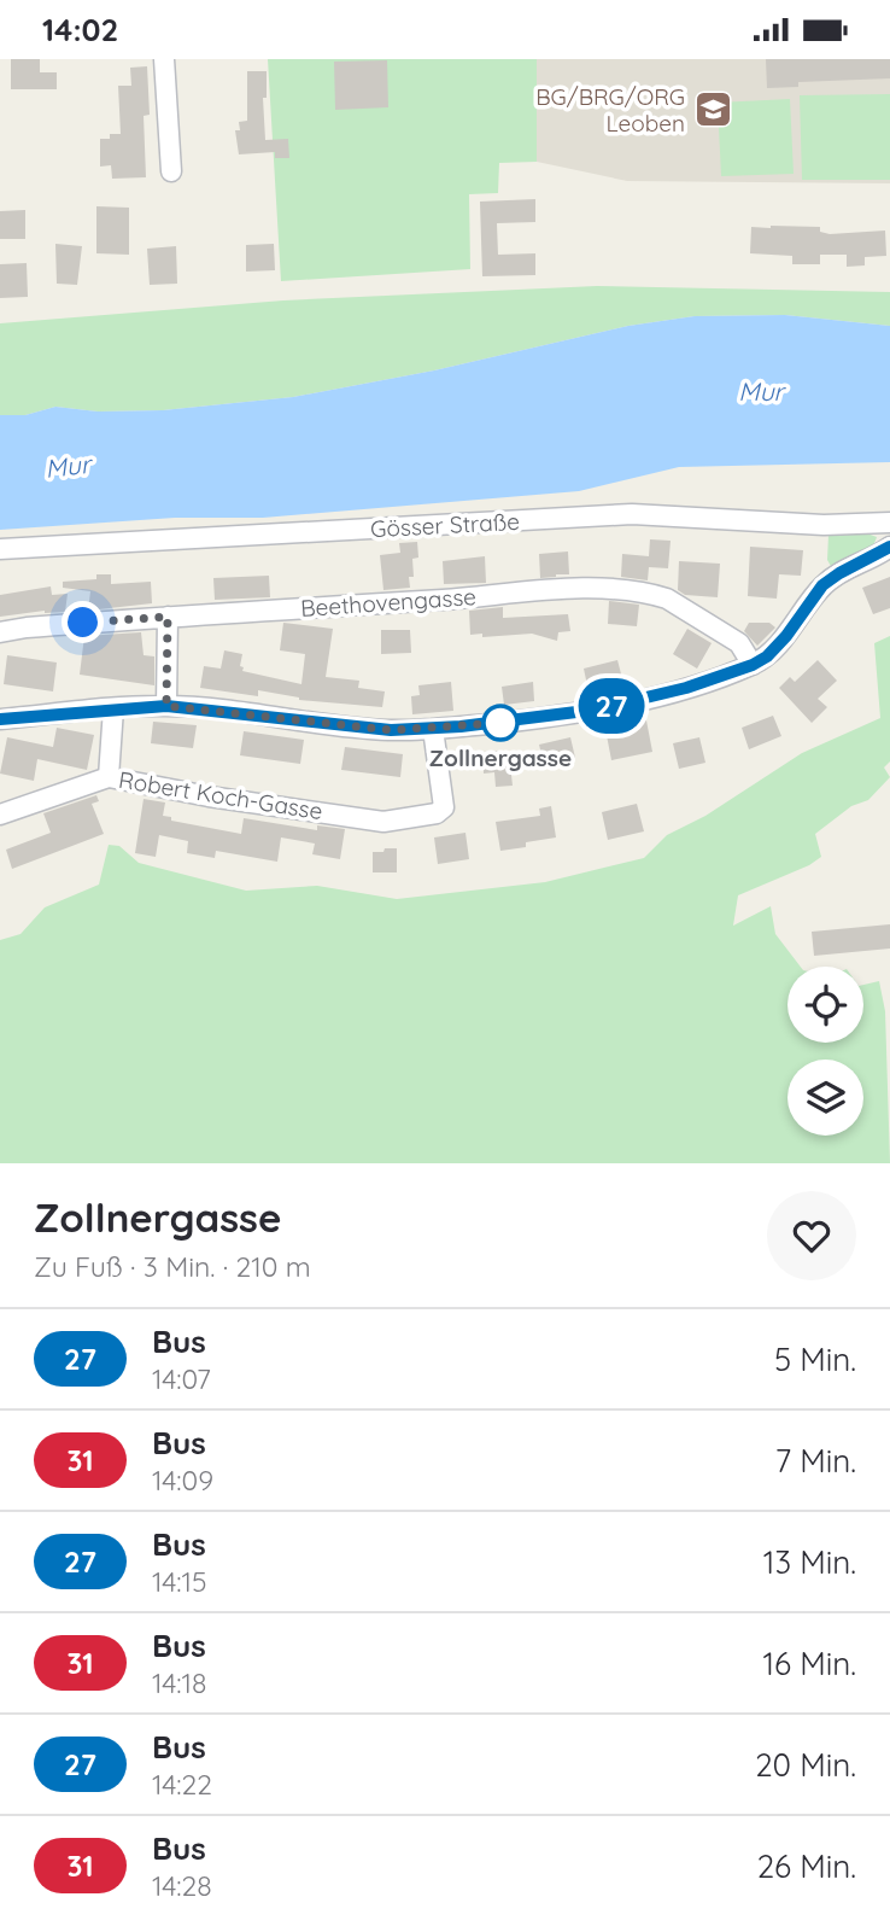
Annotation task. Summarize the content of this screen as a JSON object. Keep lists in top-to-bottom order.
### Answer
{
  "streets": {
    "street": ["Gösser Straße", "Beethovengasse", "Robert Koch-Gasse"]
  },
  "water": ["Mur"],
  "places": {
    "school or university": ["BG/BRG/ORG Leoben"],
    "other": ["Zollnergasse"]
  },
  "lines": ["bus line 27"],
  "page": {
    "status": "14:02",
    "on_map": "27",
    "heading": ["Zollnergasse", "Zu Fuß · 3 Min. · 210 m"],
    "list": [
      {
        "mark": "27",
        "name": "Bus",
        "note": "14:07",
        "value": "5 Min."
      },
      {
        "mark": "31",
        "name": "Bus",
        "note": "14:09",
        "value": "7 Min."
      },
      {
        "mark": "27",
        "name": "Bus",
        "note": "14:15",
        "value": "13 Min."
      },
      {
        "mark": "31",
        "name": "Bus",
        "note": "14:18",
        "value": "16 Min."
      },
      {
        "mark": "27",
        "name": "Bus",
        "note": "14:22",
        "value": "20 Min."
      },
      {
        "mark": "31",
        "name": "Bus",
        "note": "14:28",
        "value": "26 Min."
      }
    ]
  }
}
